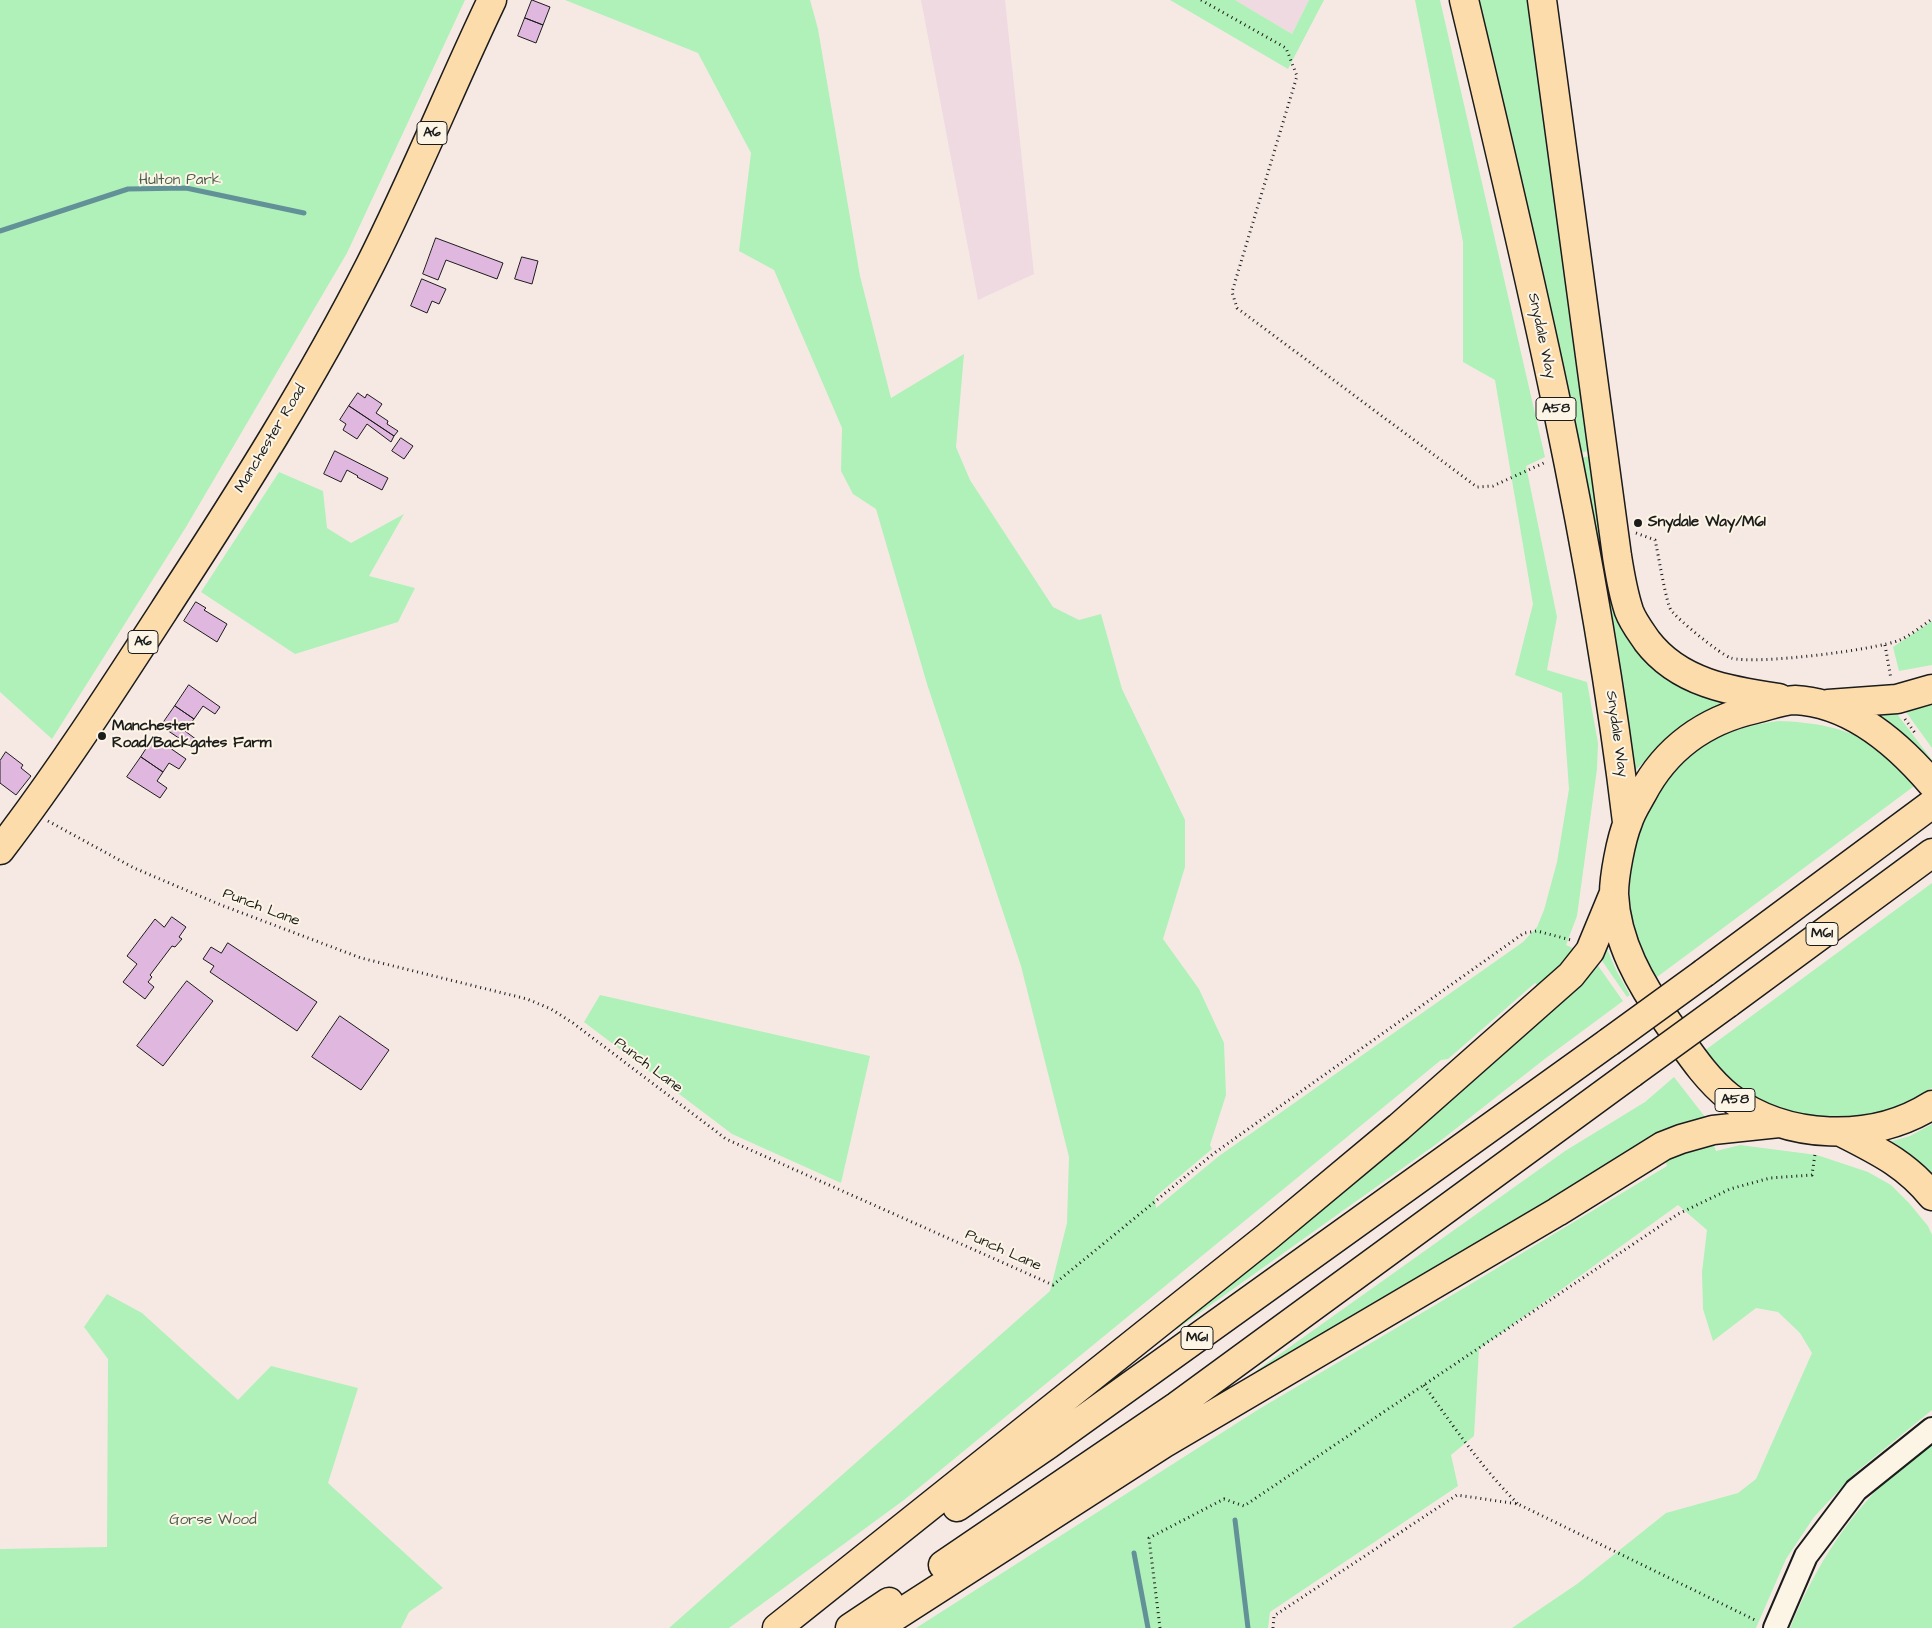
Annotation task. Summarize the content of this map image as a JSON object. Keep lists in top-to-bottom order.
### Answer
{
  "streets": {
    "highway": [
      "A6",
      "Snydale Way",
      "A58",
      "Manchester Road",
      "M61"
    ],
    "path": ["Punch Lane"]
  },
  "crossings": [
    ["Snydale Way", "A58"],
    ["Manchester Road", "Punch Lane"]
  ],
  "parks": ["Hulton Park", "Gorse Wood"],
  "places": ["Snydale Way/M61", "Manchester Road/Backgates Farm"]
}
